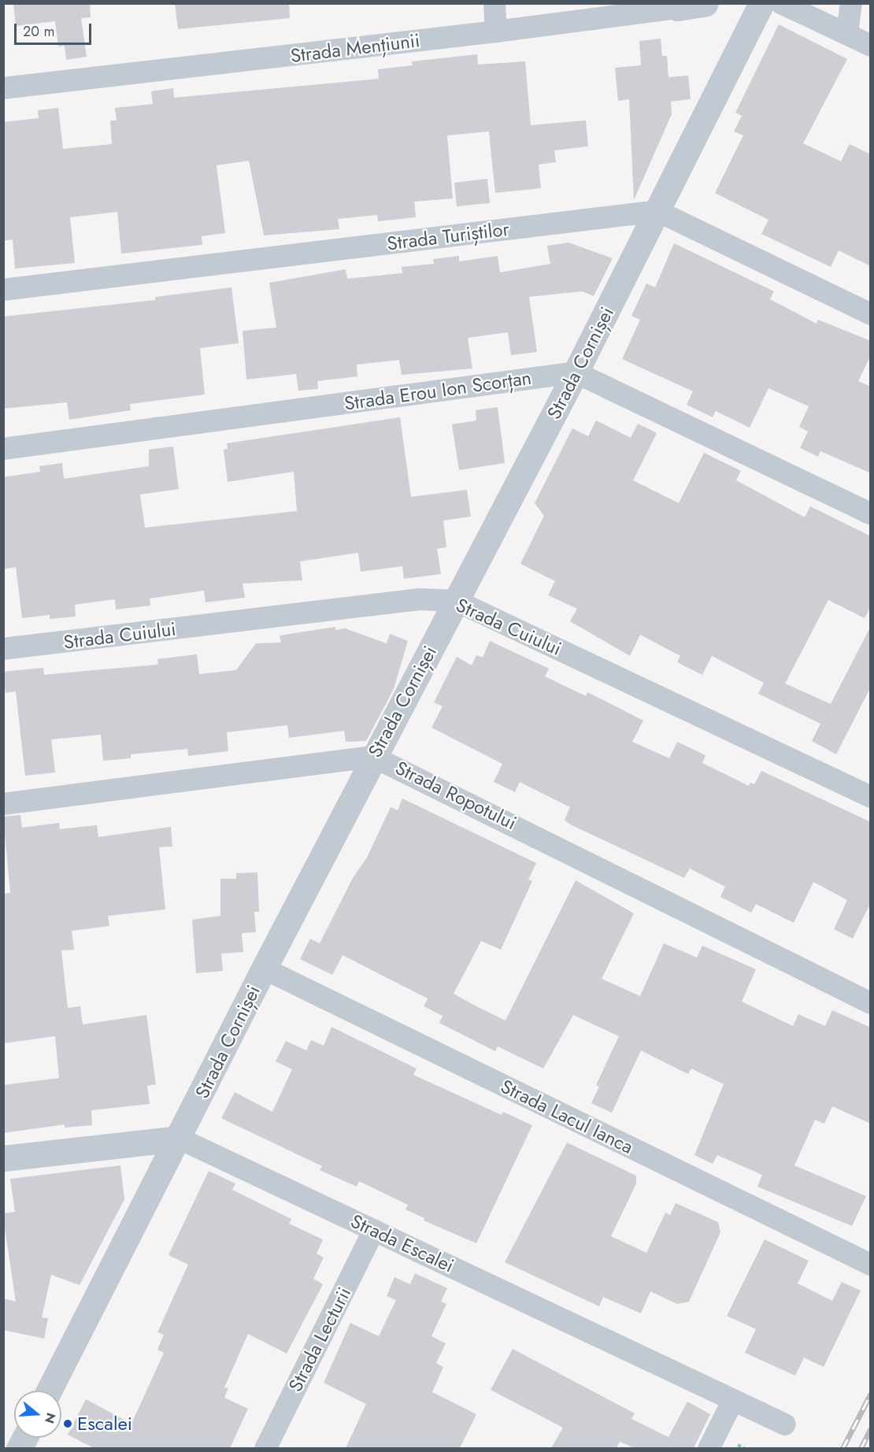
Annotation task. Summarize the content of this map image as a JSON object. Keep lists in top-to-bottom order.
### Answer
{
  "streets": {
    "street": [
      "Strada Mențiunii",
      "Strada Turiștilor",
      "Strada Cornișei",
      "Strada Erou Ion Scorțan",
      "Strada Cuiului",
      "Strada Ropotului",
      "Strada Lacul Ianca",
      "Strada Escalei",
      "Strada Lecturii"
    ]
  },
  "crossings": [
    ["Strada Turiștilor", "Strada Cornișei"],
    ["Strada Cornișei", "Strada Erou Ion Scorțan"],
    ["Strada Cornișei", "Strada Cuiului"],
    ["Strada Cornișei", "Strada Ropotului"],
    ["Strada Cornișei", "Strada Lacul Ianca"],
    ["Strada Cornișei", "Strada Escalei"],
    ["Strada Escalei", "Strada Lecturii"]
  ],
  "places": ["Escalei"],
  "scale_bar": "20 m",
  "north": "right"
}
